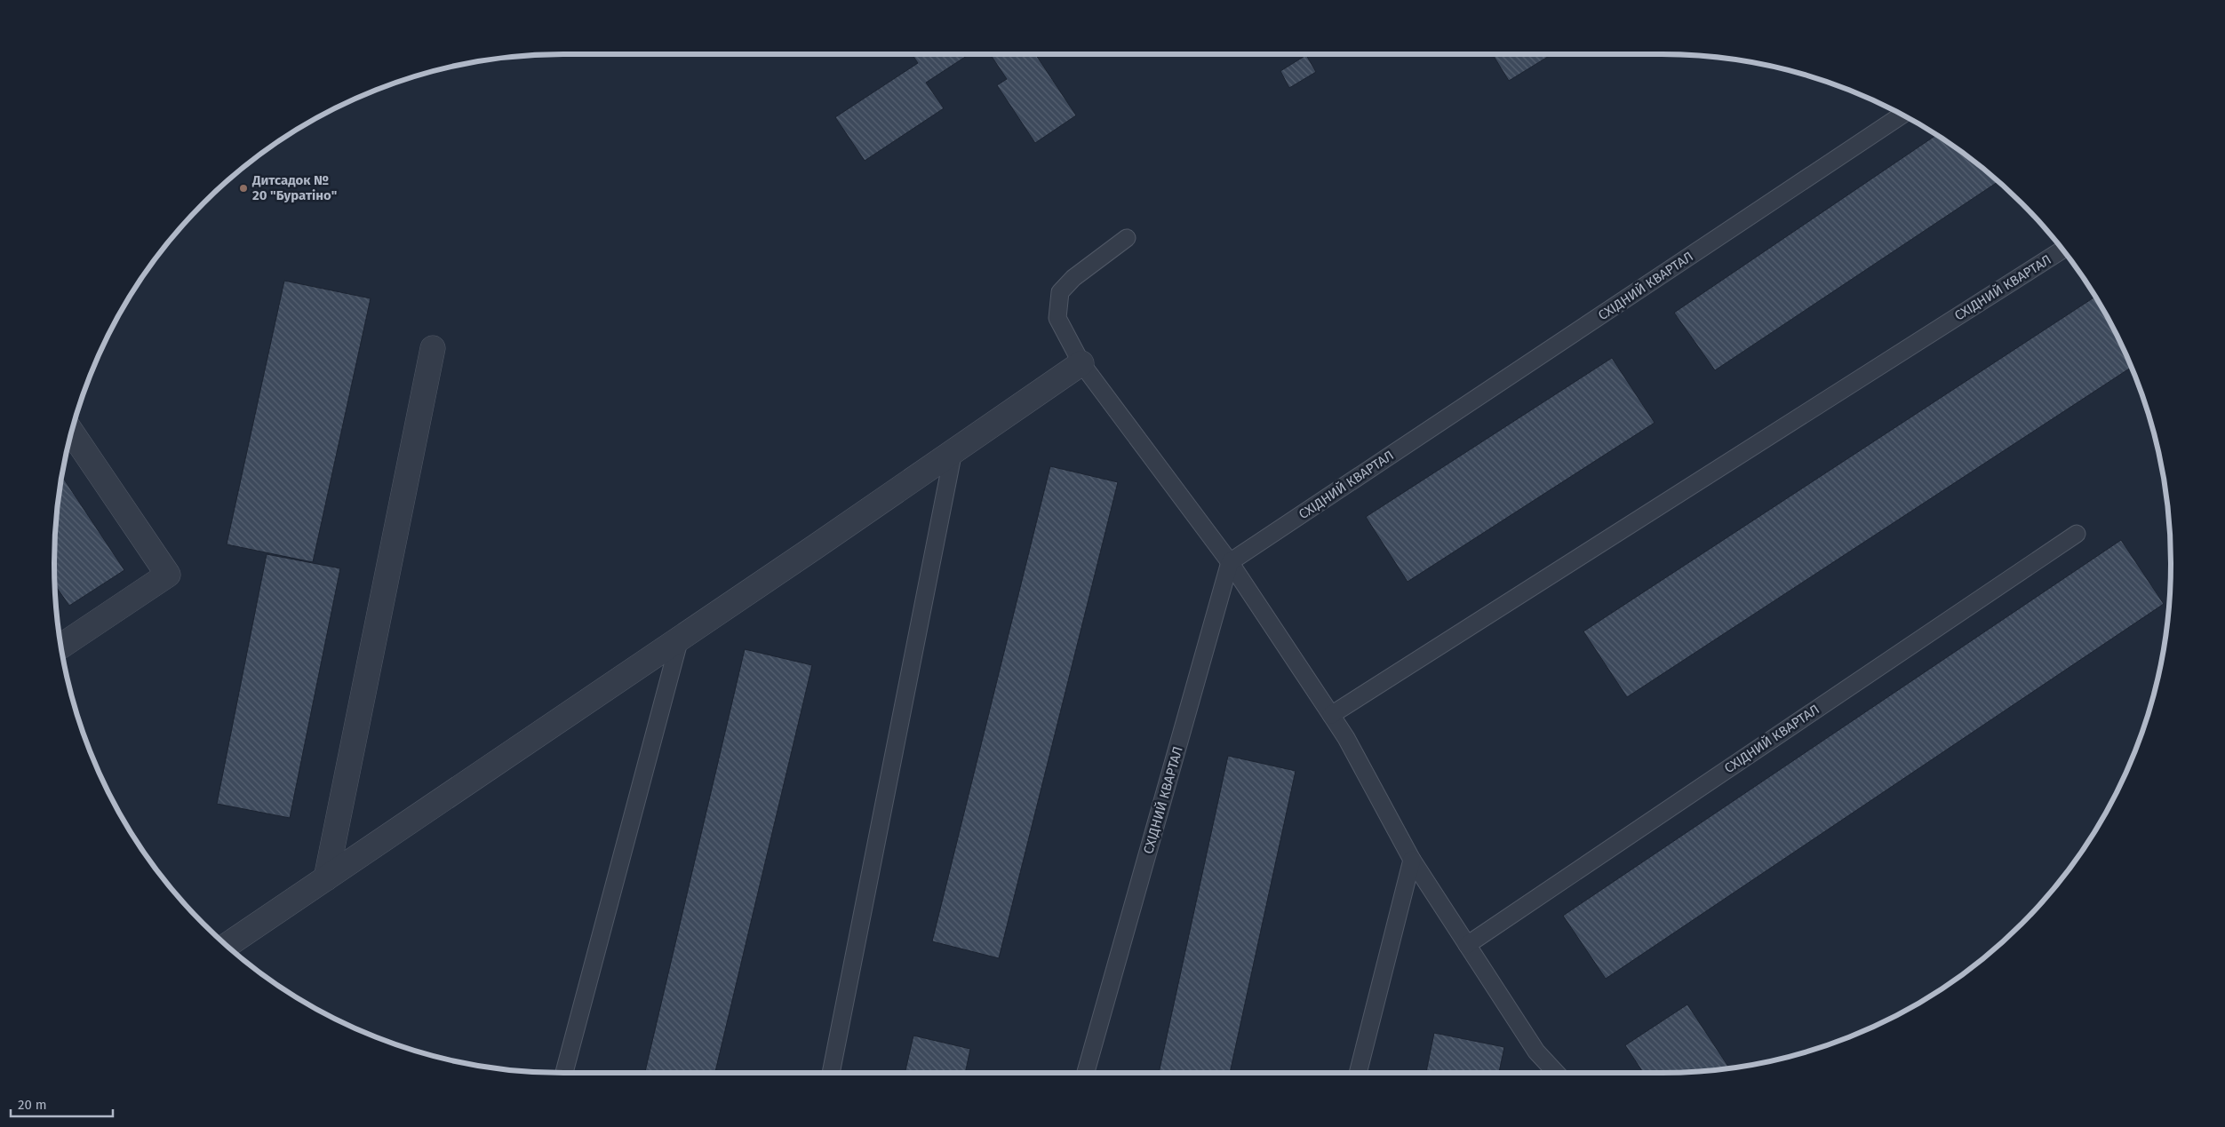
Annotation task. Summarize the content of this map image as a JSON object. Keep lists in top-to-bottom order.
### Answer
{
  "streets": {
    "lane": ["СХІДНИЙ КВАРТАЛ"]
  },
  "places": ["Дитсадок № 20 \"Буратіно\""],
  "scale_bar": "20 m"
}
